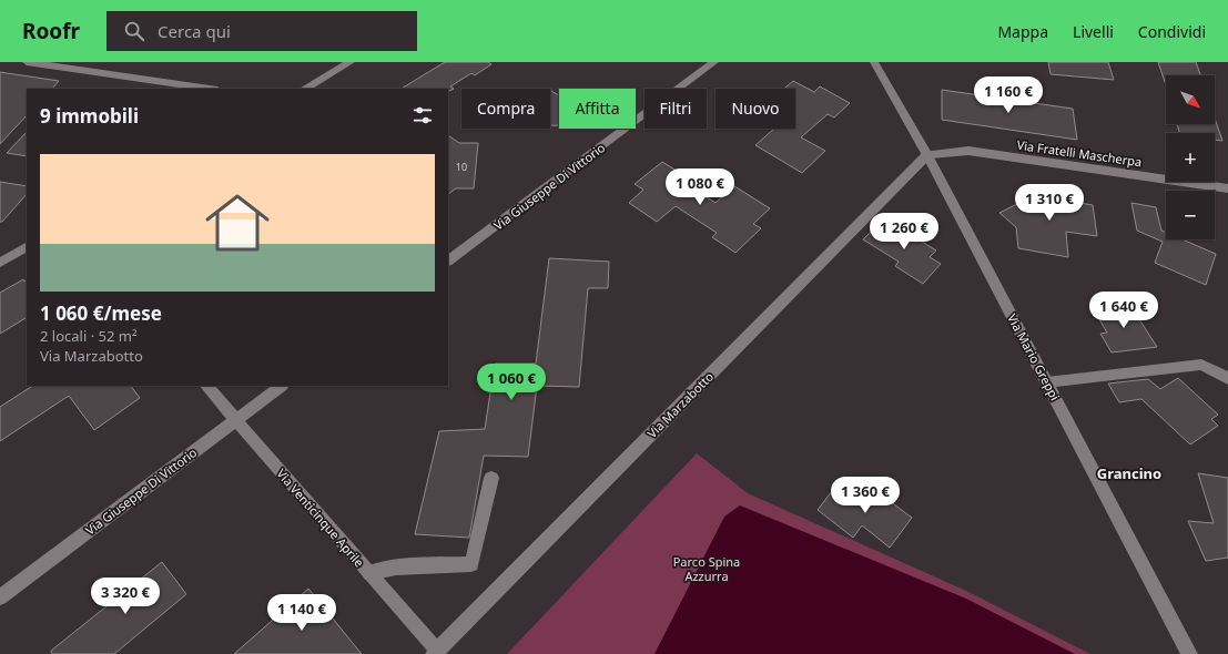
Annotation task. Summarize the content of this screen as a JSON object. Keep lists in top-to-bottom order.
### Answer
{
  "streets": {
    "street": [
      "Via Fratelli Mascherpa",
      "Via Giuseppe Di Vittorio",
      "Via Mario Greppi",
      "Via Marzabotto",
      "Via Venticinque Aprile"
    ]
  },
  "crossings": [
    ["Via Fratelli Mascherpa", "Via Mario Greppi"],
    ["Via Fratelli Mascherpa", "Via Marzabotto"],
    ["Via Giuseppe Di Vittorio", "Via Venticinque Aprile"],
    ["Via Mario Greppi", "Via Marzabotto"],
    ["Via Marzabotto", "Via Venticinque Aprile"]
  ],
  "districts": ["Grancino"],
  "parks": ["Parco Spina Azzurra"],
  "house_numbers": ["10"],
  "north": "bottom right",
  "page": {
    "header": "Roofr",
    "search": "Cerca qui",
    "nav": ["Mappa", "Livelli", "Condividi"],
    "map_buttons": ["+", "−"],
    "price": [
      "1 160 €",
      "1 080 €",
      "1 310 €",
      "1 260 €",
      "1 640 €",
      "1 060 €",
      "1 360 €",
      "3 320 €",
      "1 140 €"
    ],
    "chip": [
      "Compra",
      "Affitta",
      "Filtri",
      "Nuovo"
    ],
    "heading": "9 immobili",
    "list": [
      {
        "name": "1 060 €/mese",
        "note": "2 locali · 52 m² · Via Marzabotto"
      }
    ]
  }
}
